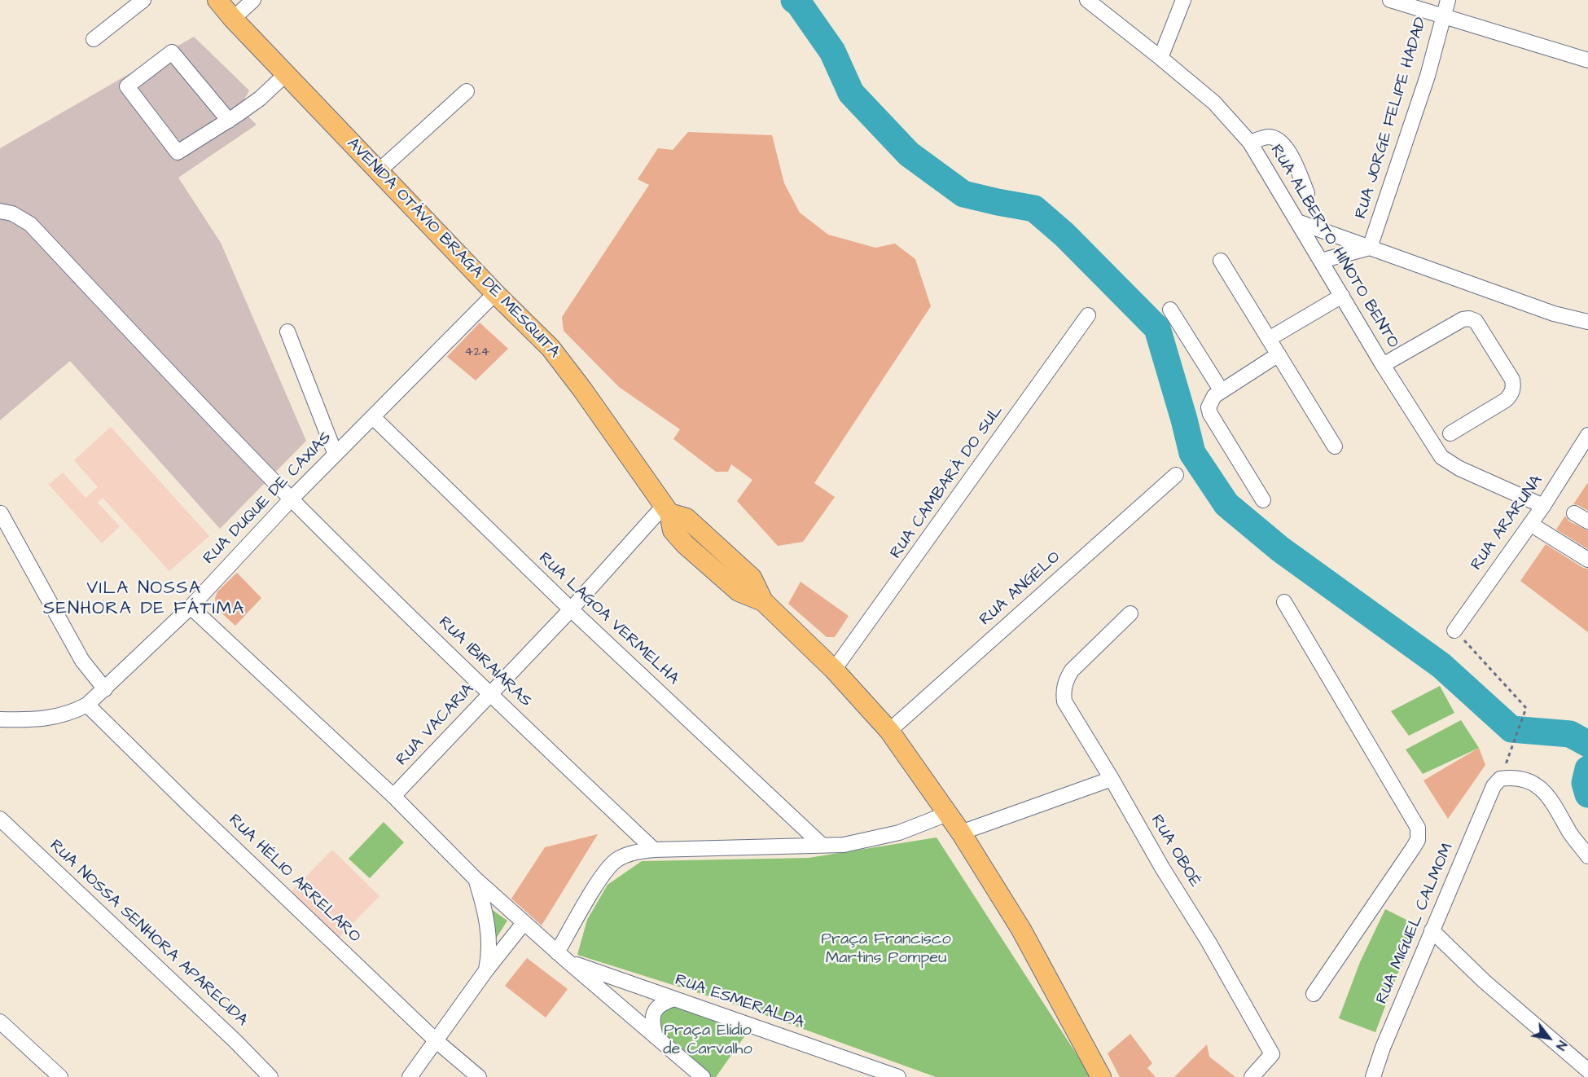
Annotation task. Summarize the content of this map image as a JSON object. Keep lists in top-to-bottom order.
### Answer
{
  "streets": {
    "main road": ["AVENIDA OTÁVIO BRAGA DE MESQUITA"],
    "street": [
      "RUA JORGE FELIPE HADAD",
      "RUA ALBERTO HINOTO BENTO",
      "RUA CAMBARÁ DO SUL",
      "RUA DUQUE DE CAXIAS",
      "RUA ARARUNA",
      "RUA ANGELO",
      "RUA LAGOA VERMELHA",
      "RUA IBIRAIARAS",
      "RUA VACARIA",
      "RUA OBOÉ",
      "RUA HÉLIO ARRELARO",
      "RUA MIGUEL CALMOM",
      "RUA NOSSA SENHORA APARECIDA",
      "RUA ESMERALDA"
    ]
  },
  "crossings": [
    ["RUA ALBERTO HINOTO BENTO", "RUA ARARUNA"],
    ["AVENIDA OTÁVIO BRAGA DE MESQUITA", "RUA CAMBARÁ DO SUL"],
    ["AVENIDA OTÁVIO BRAGA DE MESQUITA", "RUA DUQUE DE CAXIAS"],
    ["AVENIDA OTÁVIO BRAGA DE MESQUITA", "RUA ANGELO"],
    ["AVENIDA OTÁVIO BRAGA DE MESQUITA", "RUA VACARIA"],
    ["RUA DUQUE DE CAXIAS", "RUA LAGOA VERMELHA"],
    ["RUA DUQUE DE CAXIAS", "RUA IBIRAIARAS"],
    ["RUA DUQUE DE CAXIAS", "RUA HÉLIO ARRELARO"],
    ["RUA LAGOA VERMELHA", "RUA VACARIA"],
    ["RUA IBIRAIARAS", "RUA VACARIA"]
  ],
  "districts": ["VILA NOSSA SENHORA DE FÁTIMA"],
  "parks": ["Praça Francisco Martins Pompeu", "Praça Elídio de Carvalho"],
  "house_numbers": ["424"],
  "north": "bottom right"
}
